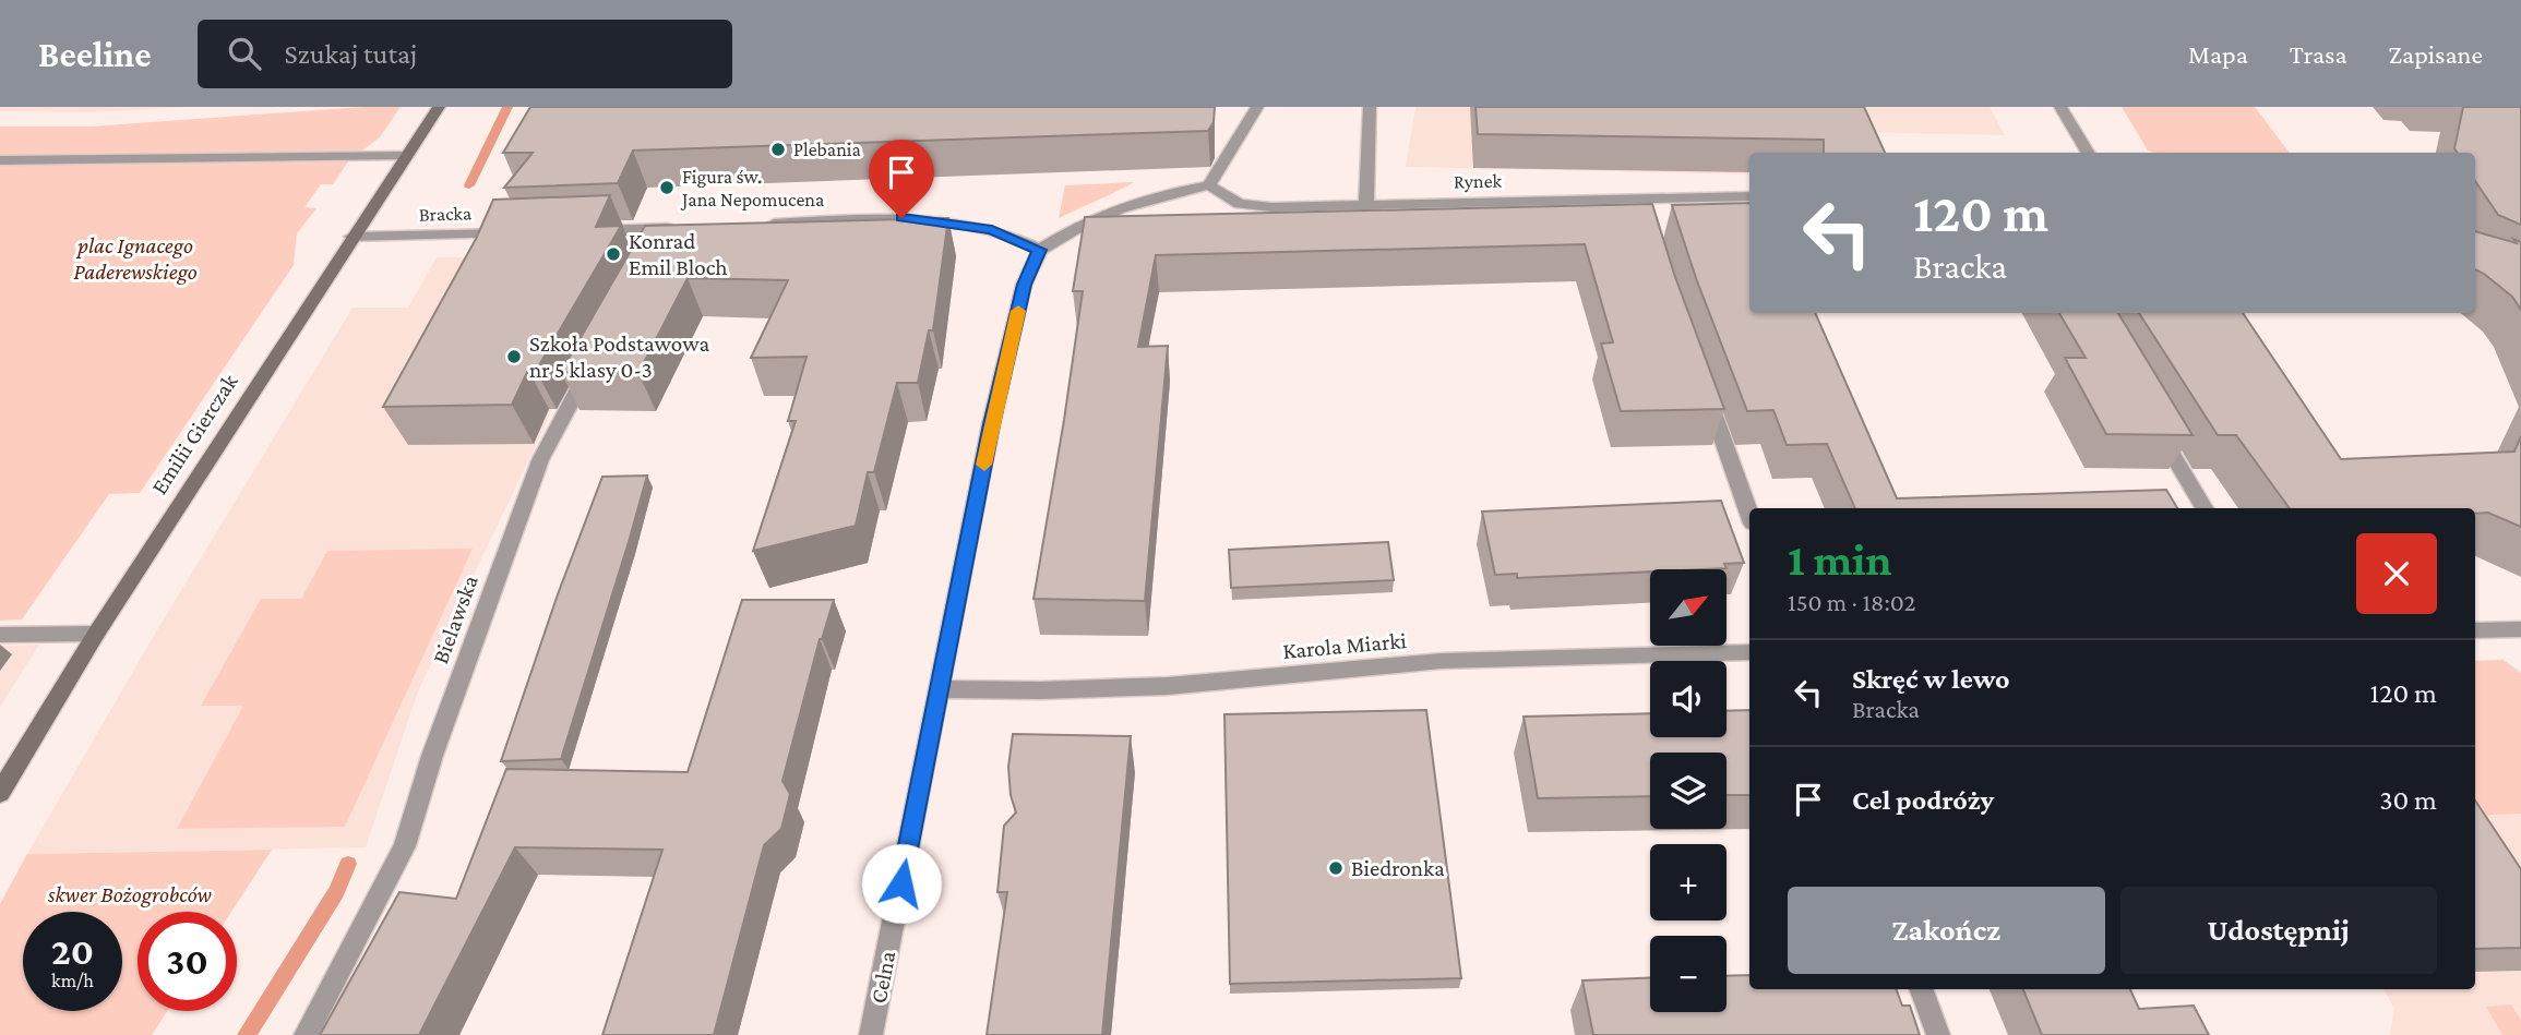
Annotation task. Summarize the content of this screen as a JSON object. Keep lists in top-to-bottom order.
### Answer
{
  "streets": {
    "street": [
      "Rynek",
      "Bracka",
      "Emilii Gierczak",
      "Bielawska",
      "Karola Miarki",
      "Celna"
    ]
  },
  "crossings": [
    ["Bracka", "Emilii Gierczak"],
    ["Karola Miarki", "Celna"]
  ],
  "parks": ["plac Ignacego Paderewskiego", "skwer Bożogrobców"],
  "places": [
    "Plebania",
    "Figura św. Jana Nepomucena",
    "Konrad Emil Bloch",
    "Szkoła Podstawowa nr 5 klasy 0-3",
    "Biedronka"
  ],
  "north": "top right",
  "page": {
    "header": "Beeline",
    "search": "Szukaj tutaj",
    "nav": ["Mapa", "Trasa", "Zapisane"],
    "turn": ["120 m", "Bracka"],
    "heading": ["1 min", "150 m · 18:02"],
    "map_buttons": ["+", "−"],
    "list": [
      {
        "name": "Skręć w lewo",
        "note": "Bracka",
        "value": "120 m"
      },
      {
        "name": "Cel podróży",
        "value": "30 m"
      }
    ],
    "buttons": ["Zakończ", "Udostępnij"],
    "speed": "20 km/h",
    "limit": "30"
  }
}
